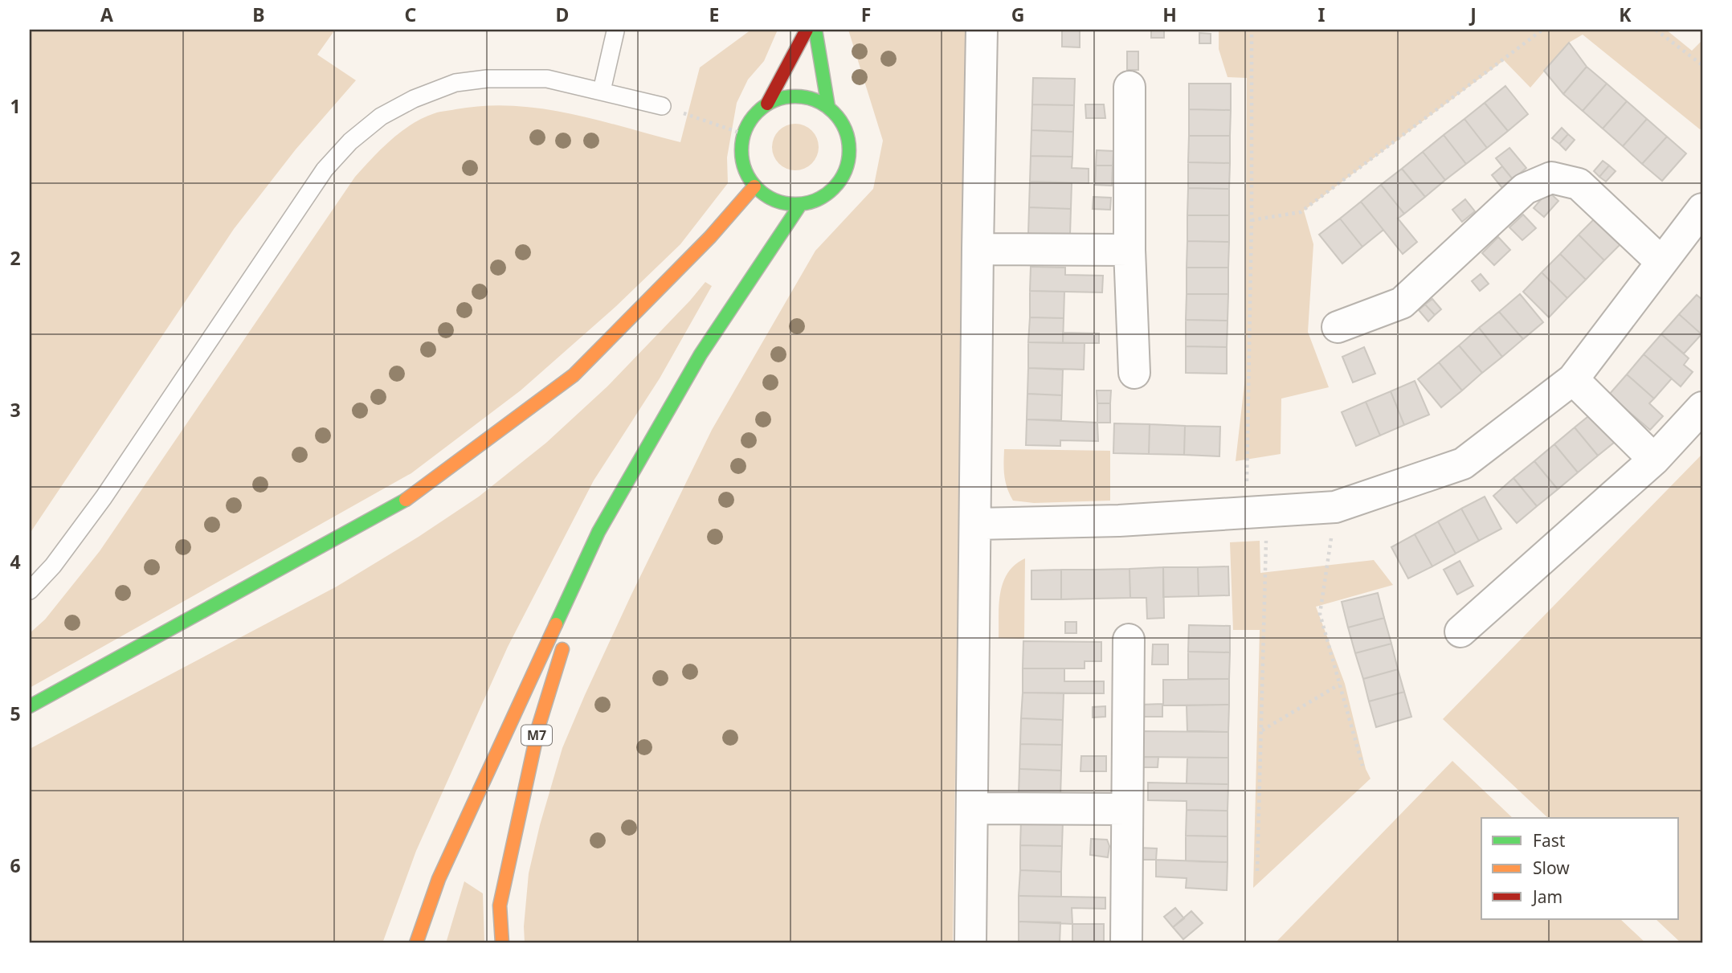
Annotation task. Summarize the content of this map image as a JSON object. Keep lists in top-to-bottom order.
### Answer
{
  "streets": {
    "main road": ["M7"]
  },
  "legend": ["Fast", "Slow", "Jam"],
  "grid": {
    "columns": [
      "A",
      "B",
      "C",
      "D",
      "E",
      "F",
      "G",
      "H",
      "I",
      "J",
      "K"
    ],
    "rows": [
      "1",
      "2",
      "3",
      "4",
      "5",
      "6"
    ]
  }
}
